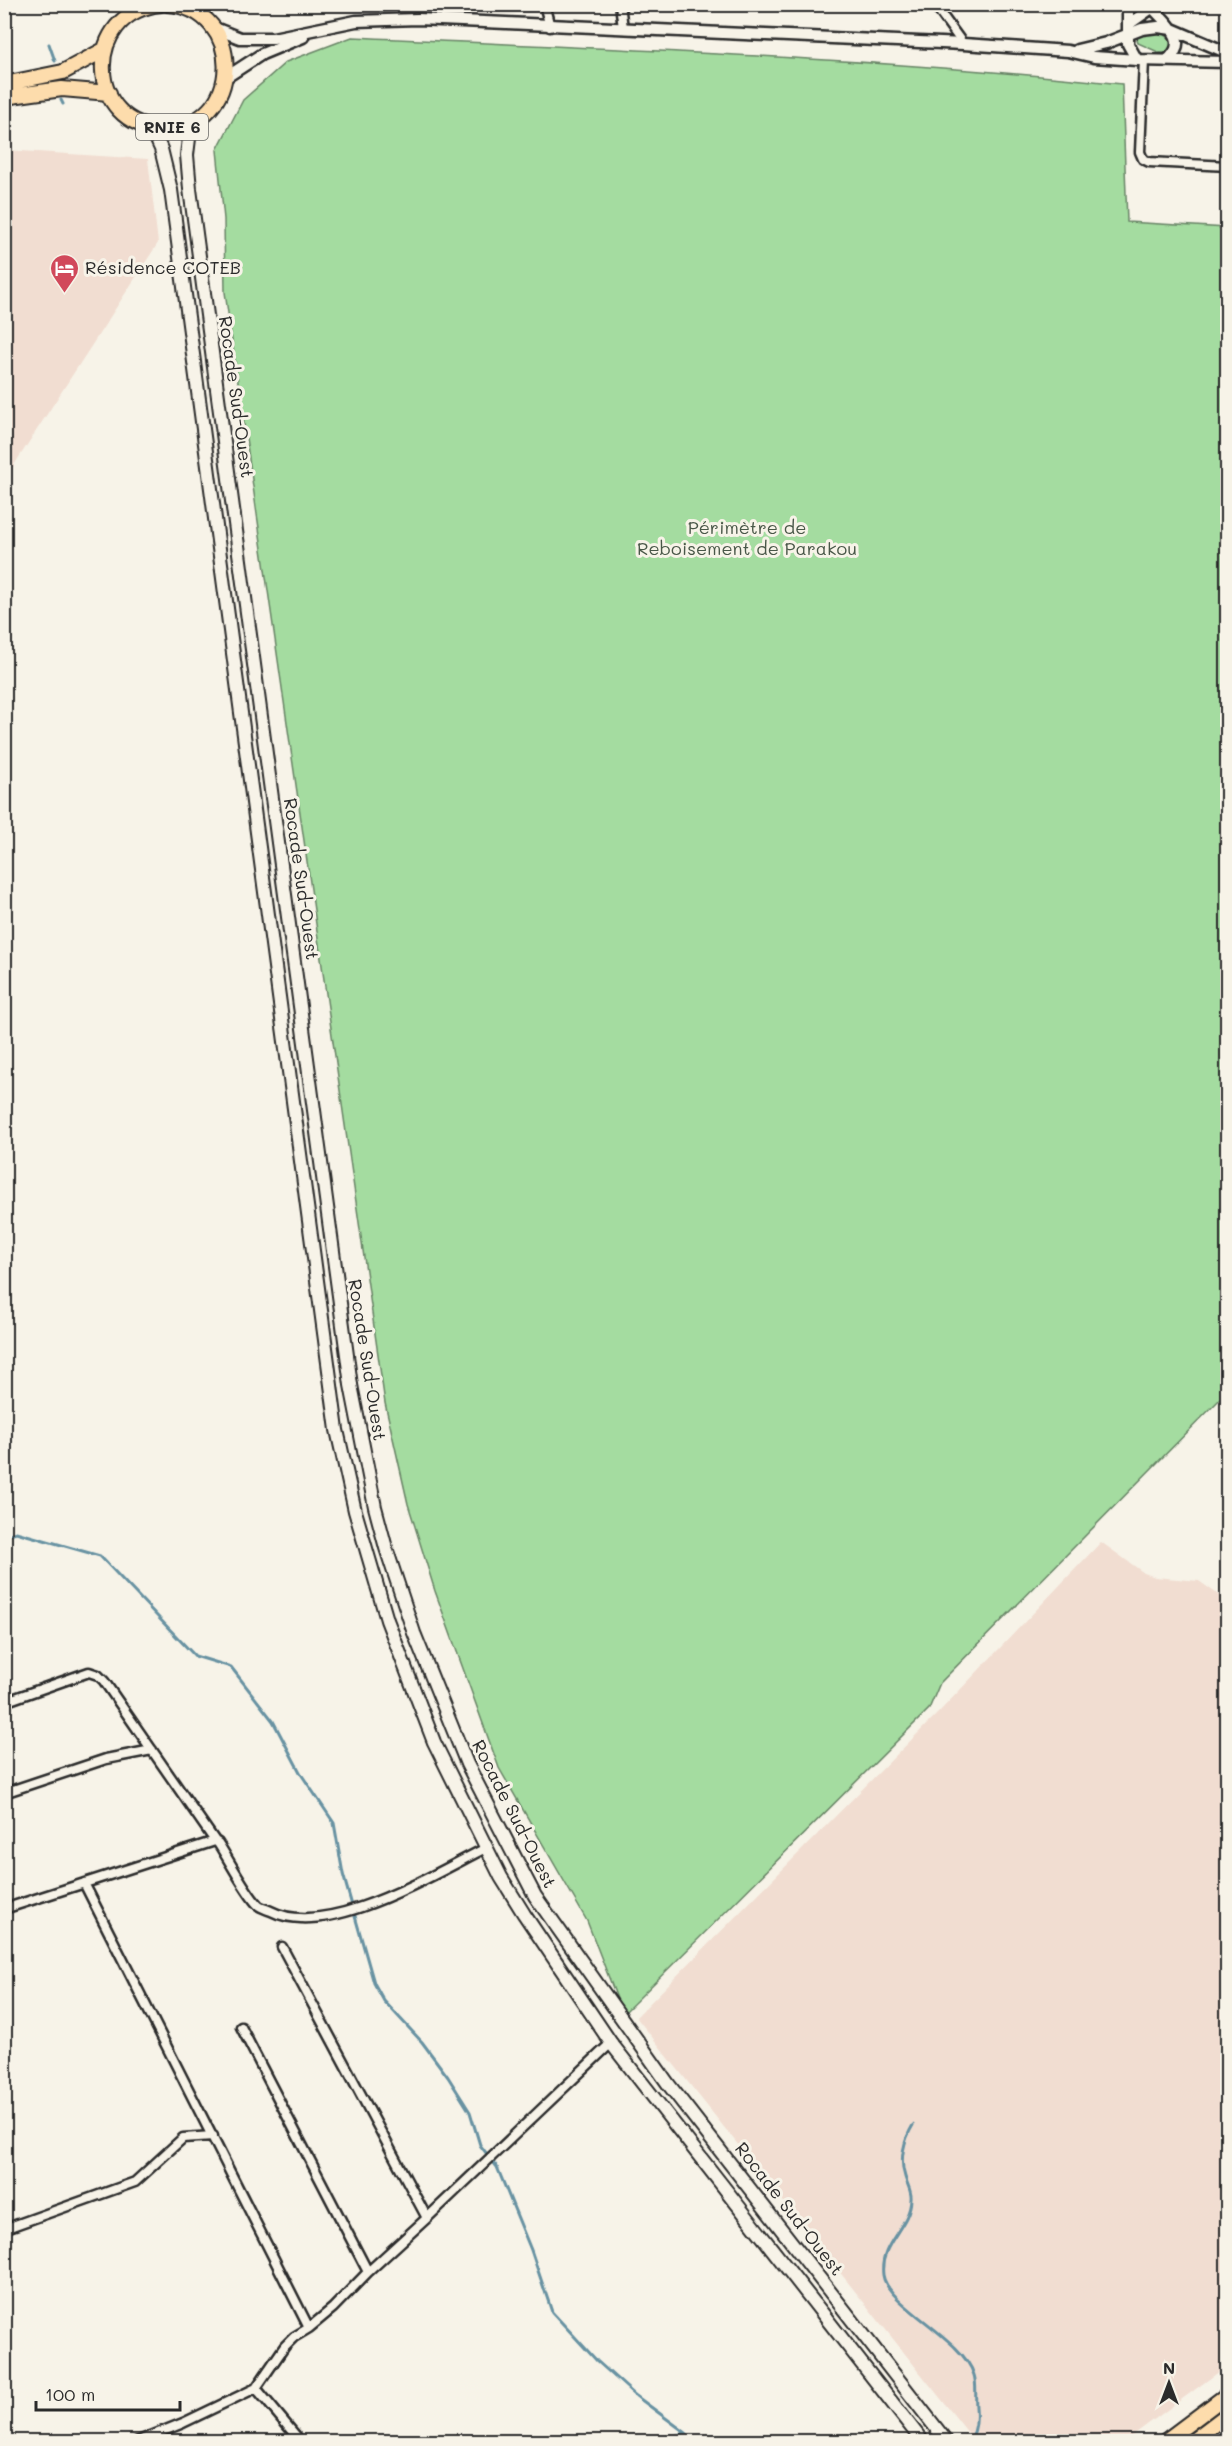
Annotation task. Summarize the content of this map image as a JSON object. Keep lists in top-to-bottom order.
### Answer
{
  "streets": {
    "main road": ["RNIE 6", "Rocade Sud-Ouest"]
  },
  "crossings": [
    ["RNIE 6", "Rocade Sud-Ouest"]
  ],
  "parks": ["Périmètre de Reboisement de Parakou"],
  "places": {
    "hotel": ["Résidence COTEB"]
  },
  "scale_bar": "100 m",
  "north": "top"
}
